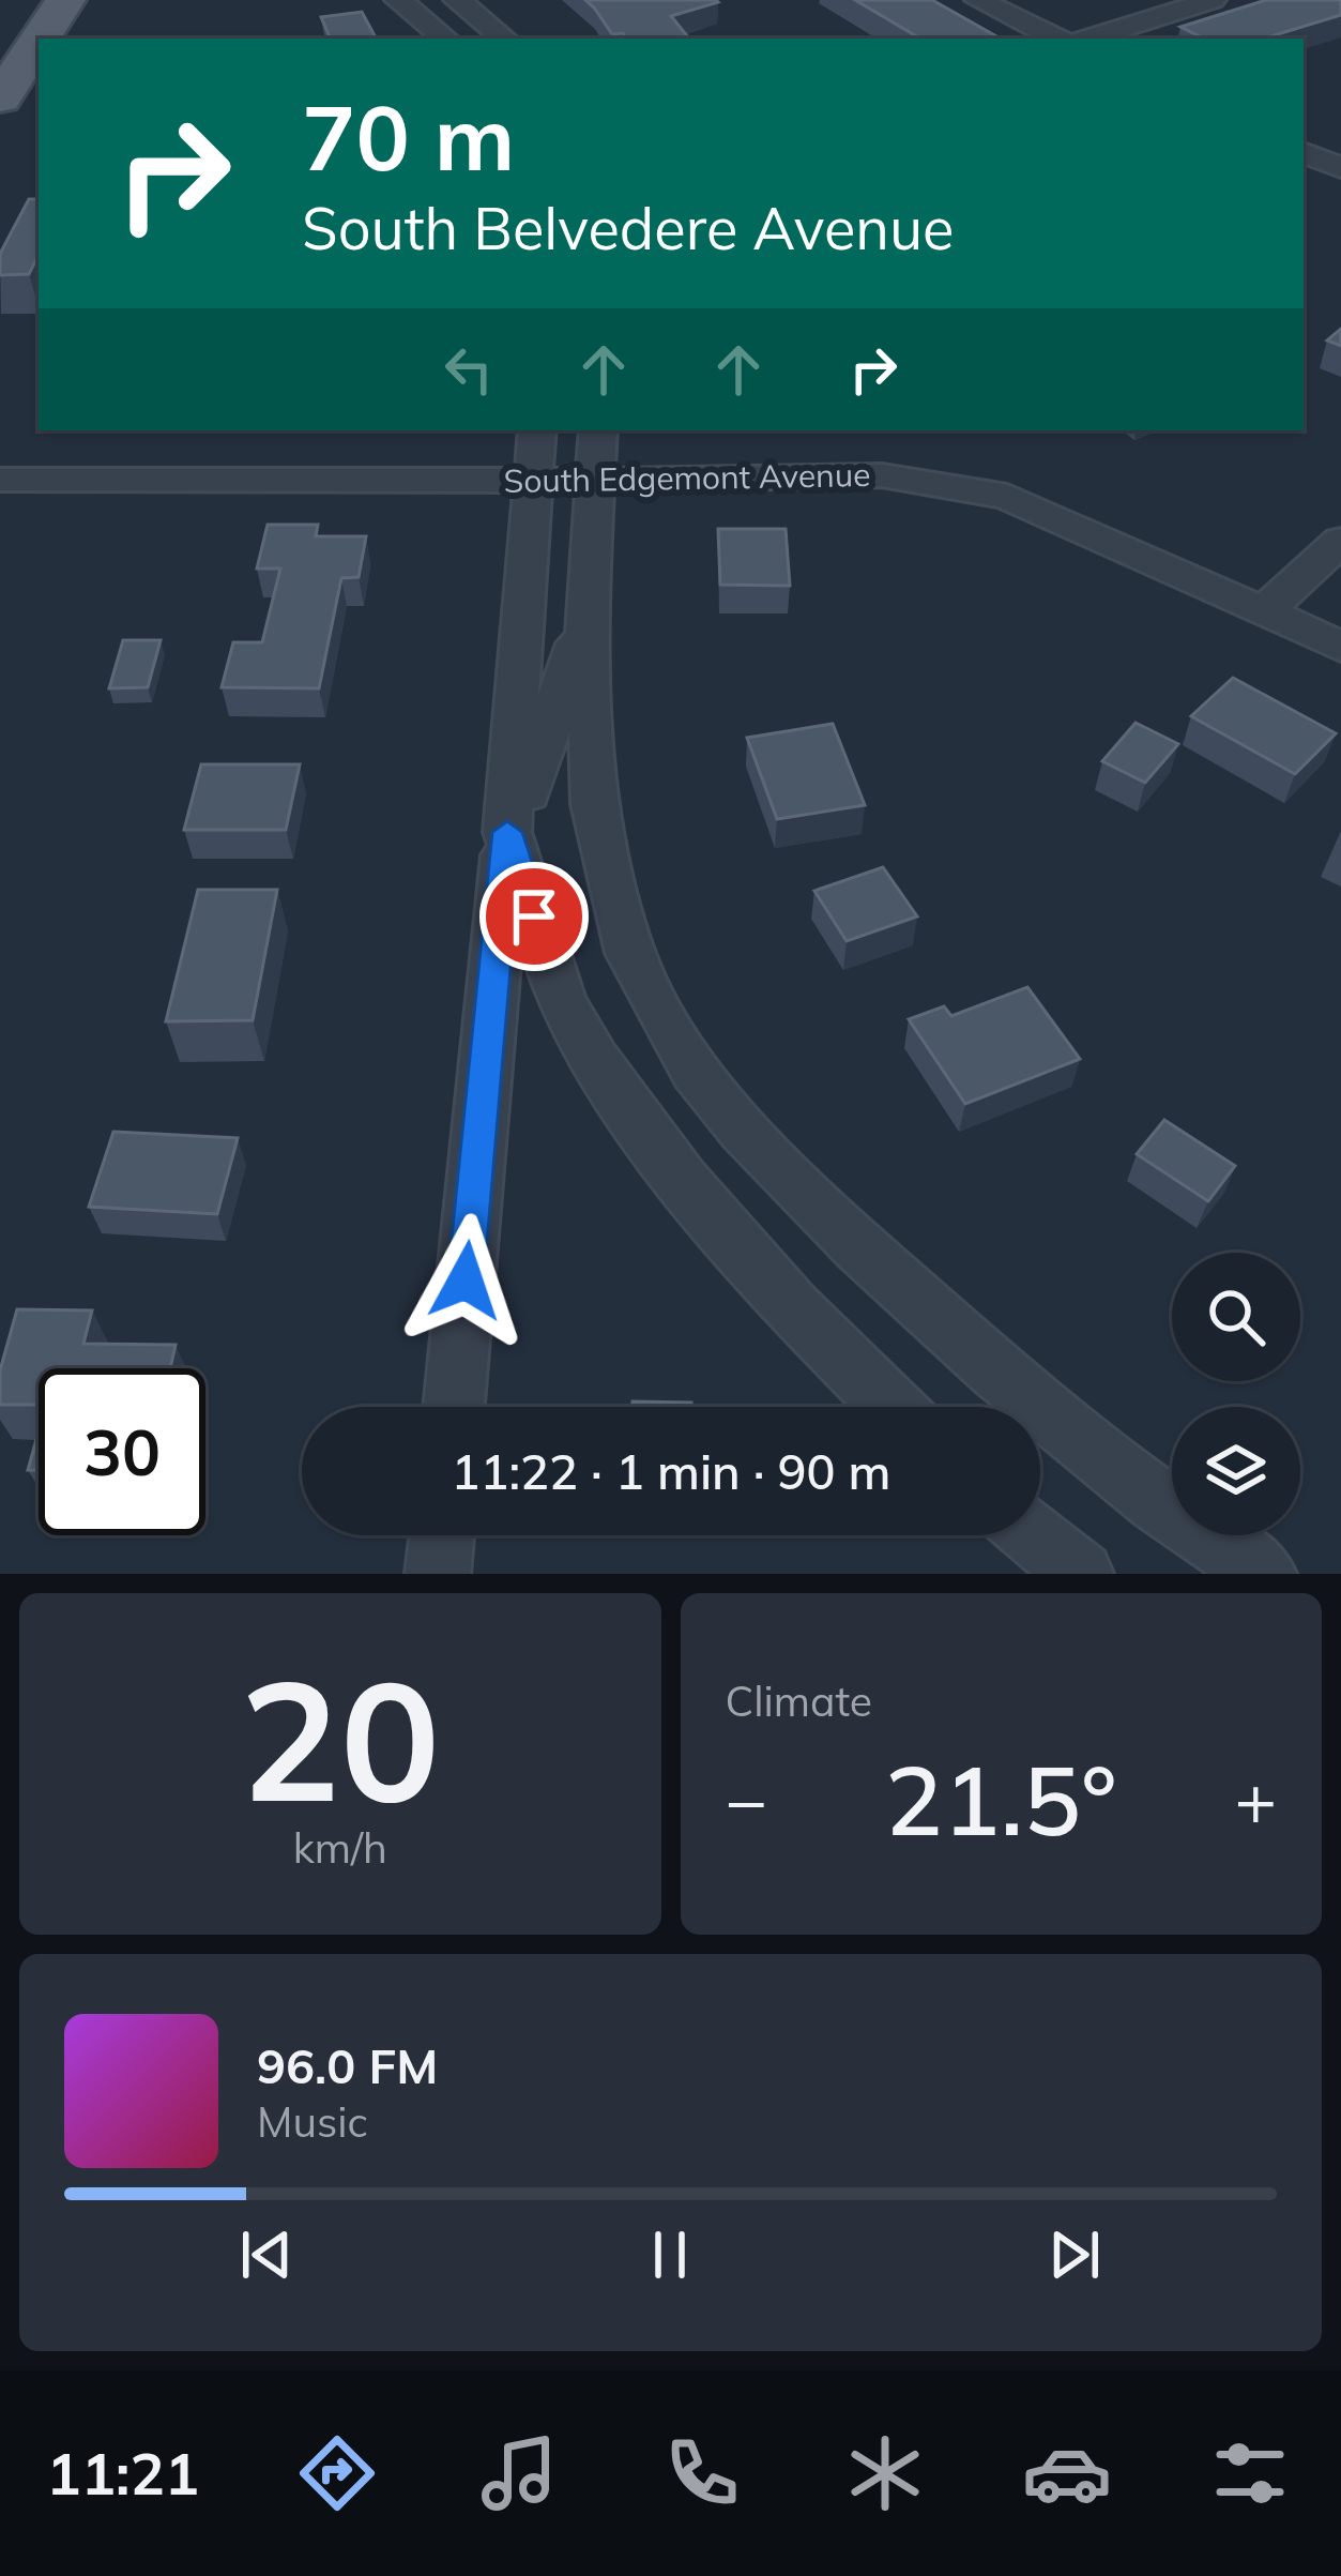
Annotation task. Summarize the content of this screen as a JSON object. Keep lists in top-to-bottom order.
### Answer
{
  "streets": {
    "street": ["South Edgemont Avenue"]
  },
  "page": {
    "turn": ["70 m", "South Belvedere Avenue"],
    "limit": "30",
    "trip": "11:22 · 1 min · 90 m",
    "tile": [
      ["20", "km/h"],
      "Climate"
    ],
    "heat": ["−", "21.5°", "+"],
    "song": ["96.0 FM", "Music"],
    "tabs": "11:21"
  }
}
